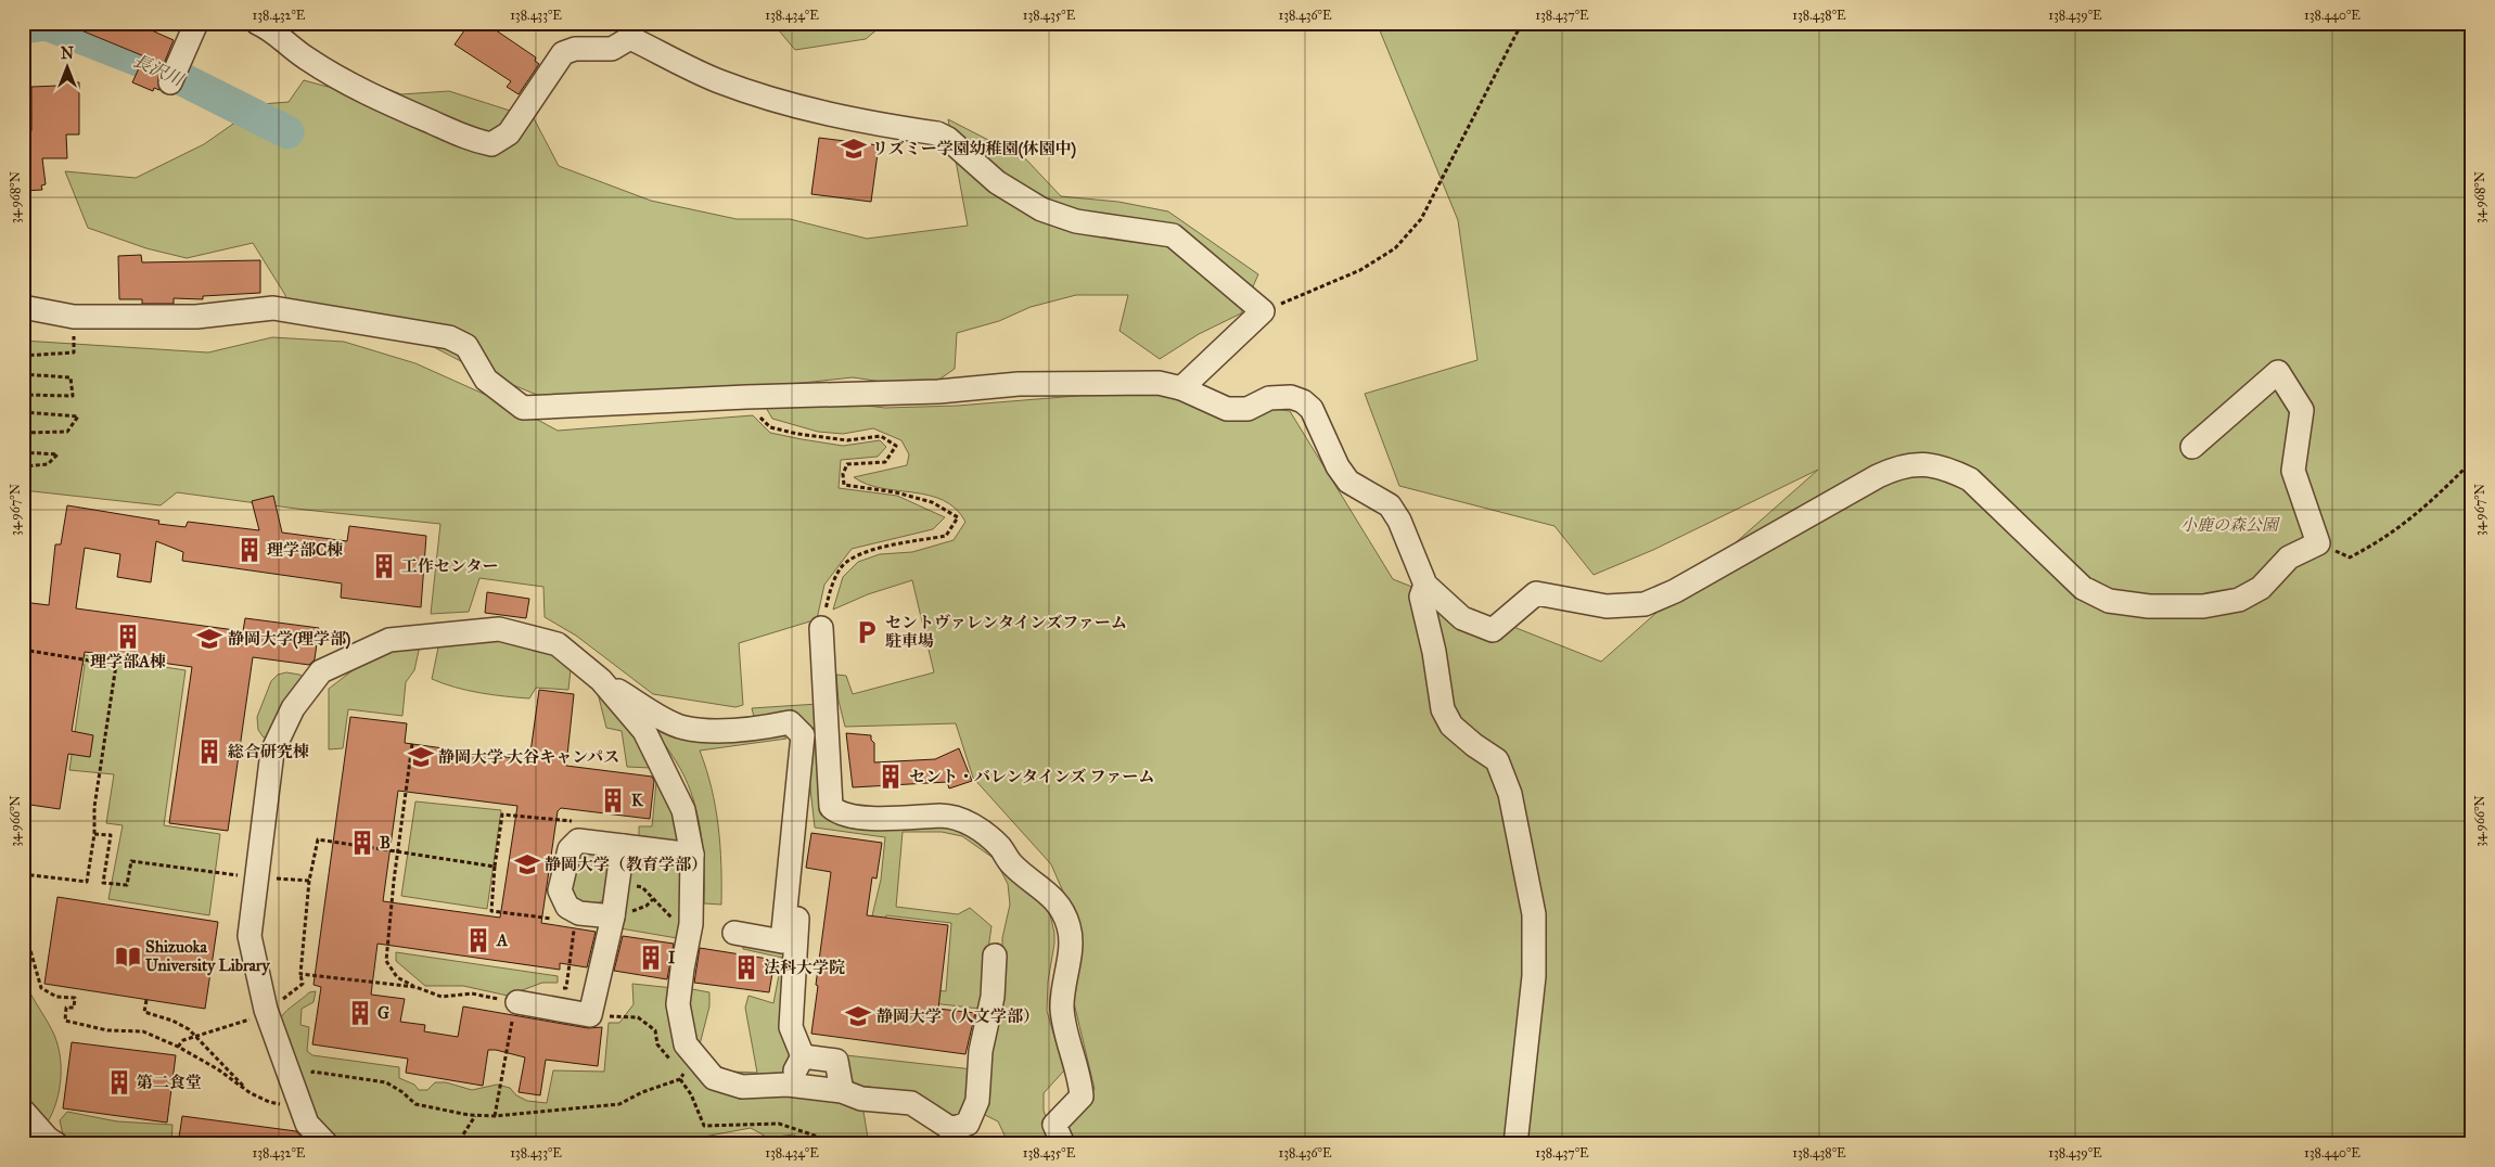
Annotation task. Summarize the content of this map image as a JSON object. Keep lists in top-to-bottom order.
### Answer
{
  "water": ["長沢川"],
  "parks": ["小鹿の森公園"],
  "places": {
    "school or university": [
      "リズミー学園幼稚園(休園中)",
      "静岡大学(理学部)",
      "静岡大学 大谷キャンパス",
      "静岡大学（教育学部）",
      "静岡大学（人文学部）"
    ],
    "building": [
      "理学部C棟",
      "工作センター",
      "理学部A棟",
      "総合研究棟",
      "セント・バレンタインズ ファーム",
      "K",
      "B",
      "A",
      "I",
      "法科大学院",
      "G",
      "第二食堂"
    ],
    "parking": ["セントヴァレンタインズファーム 駐車場"],
    "library": ["Shizuoka University Library"]
  },
  "north": "top",
  "coordinates": [
    "138.432°E",
    "138.433°E",
    "138.434°E",
    "138.435°E",
    "138.436°E",
    "138.437°E",
    "138.438°E",
    "138.439°E",
    "138.440°E",
    "34.968°N",
    "34.967°N",
    "34.966°N"
  ]
}
